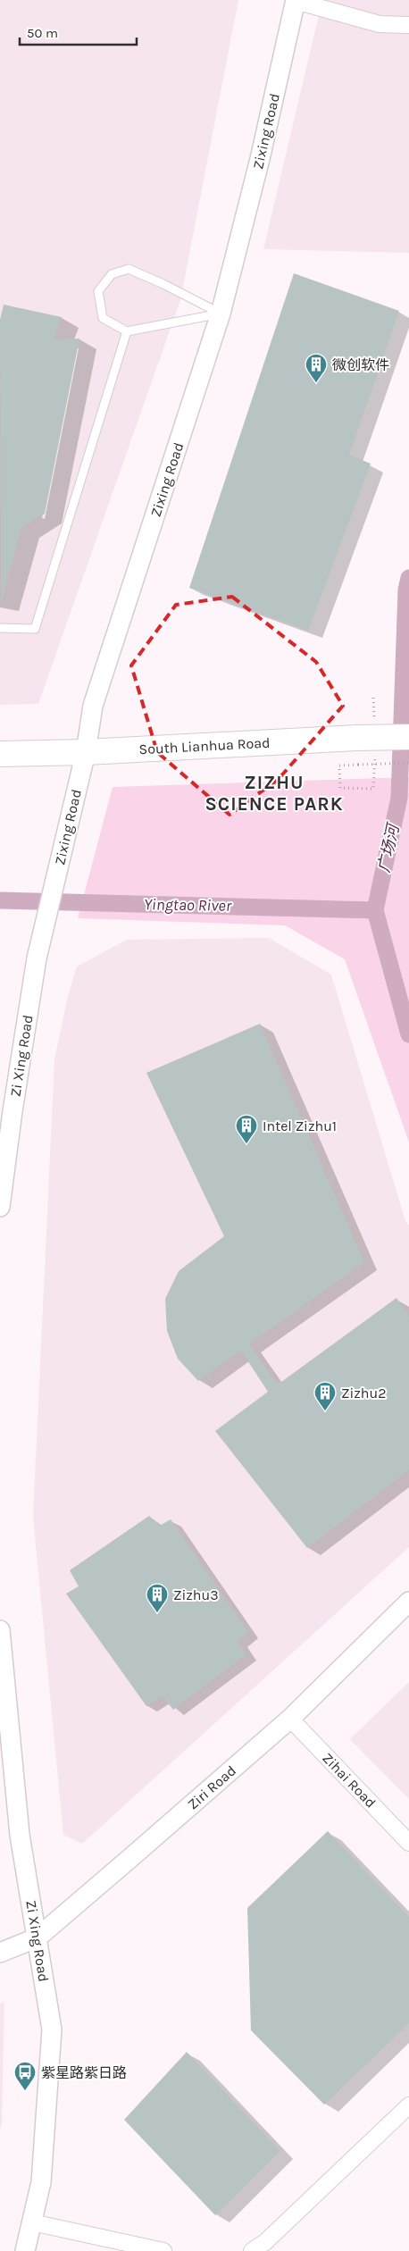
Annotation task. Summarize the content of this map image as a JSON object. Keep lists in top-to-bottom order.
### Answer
{
  "streets": {
    "main road": ["South Lianhua Road"],
    "street": [
      "Zixing Road",
      "Zi Xing Road",
      "Zihai Road",
      "Ziri Road"
    ]
  },
  "crossings": [
    ["Zixing Road", "South Lianhua Road"],
    ["Zixing Road", "Zi Xing Road"],
    ["Zi Xing Road", "Ziri Road"],
    ["Zihai Road", "Ziri Road"]
  ],
  "districts": ["ZIZHU SCIENCE PARK"],
  "water": ["广场河", "Yingtao River"],
  "places": {
    "building": [
      "微创软件",
      "Intel Zizhu1",
      "Zizhu2",
      "Zizhu3"
    ],
    "bus stop": ["紫星路紫日路"]
  },
  "scale_bar": "50 m"
}
